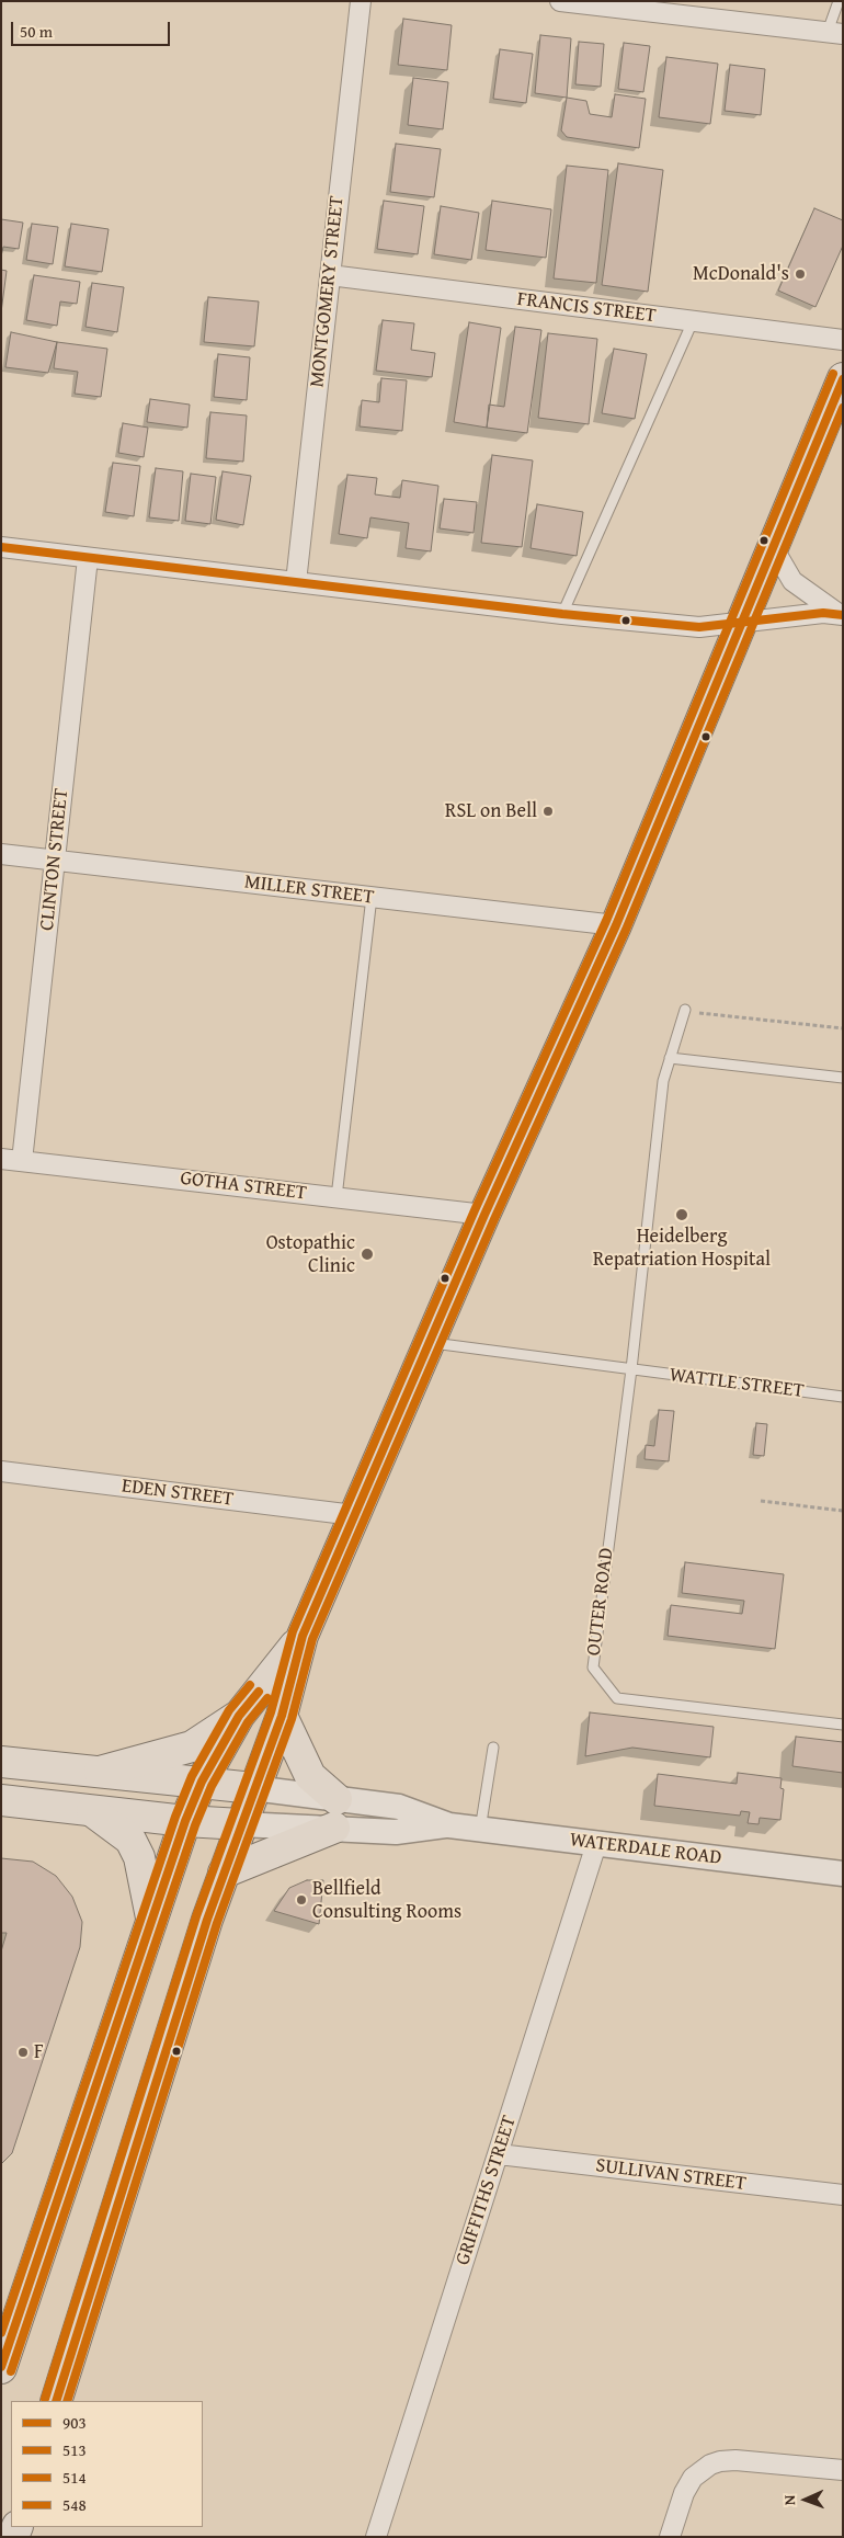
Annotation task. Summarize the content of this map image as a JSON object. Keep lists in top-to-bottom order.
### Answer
{
  "streets": {
    "main road": ["WATERDALE ROAD"],
    "street": [
      "MONTGOMERY STREET",
      "FRANCIS STREET",
      "CLINTON STREET",
      "MILLER STREET",
      "GOTHA STREET",
      "EDEN STREET",
      "SULLIVAN STREET",
      "GRIFFITHS STREET"
    ],
    "lane": ["WATTLE STREET", "OUTER ROAD"]
  },
  "crossings": [
    ["MONTGOMERY STREET", "FRANCIS STREET"],
    ["CLINTON STREET", "MILLER STREET"],
    ["CLINTON STREET", "GOTHA STREET"],
    ["WATTLE STREET", "OUTER ROAD"],
    ["WATERDALE ROAD", "GRIFFITHS STREET"],
    ["SULLIVAN STREET", "GRIFFITHS STREET"]
  ],
  "places": [
    "McDonald's",
    "RSL on Bell",
    "Heidelberg Repatriation Hospital",
    "Ostopathic Clinic",
    "Bellfield Consulting Rooms",
    "F"
  ],
  "lines": [
    "transit line 514",
    "transit line 903",
    "transit line 513",
    "transit line 548"
  ],
  "legend": [
    "903",
    "513",
    "514",
    "548"
  ],
  "scale_bar": "50 m",
  "north": "left"
}
